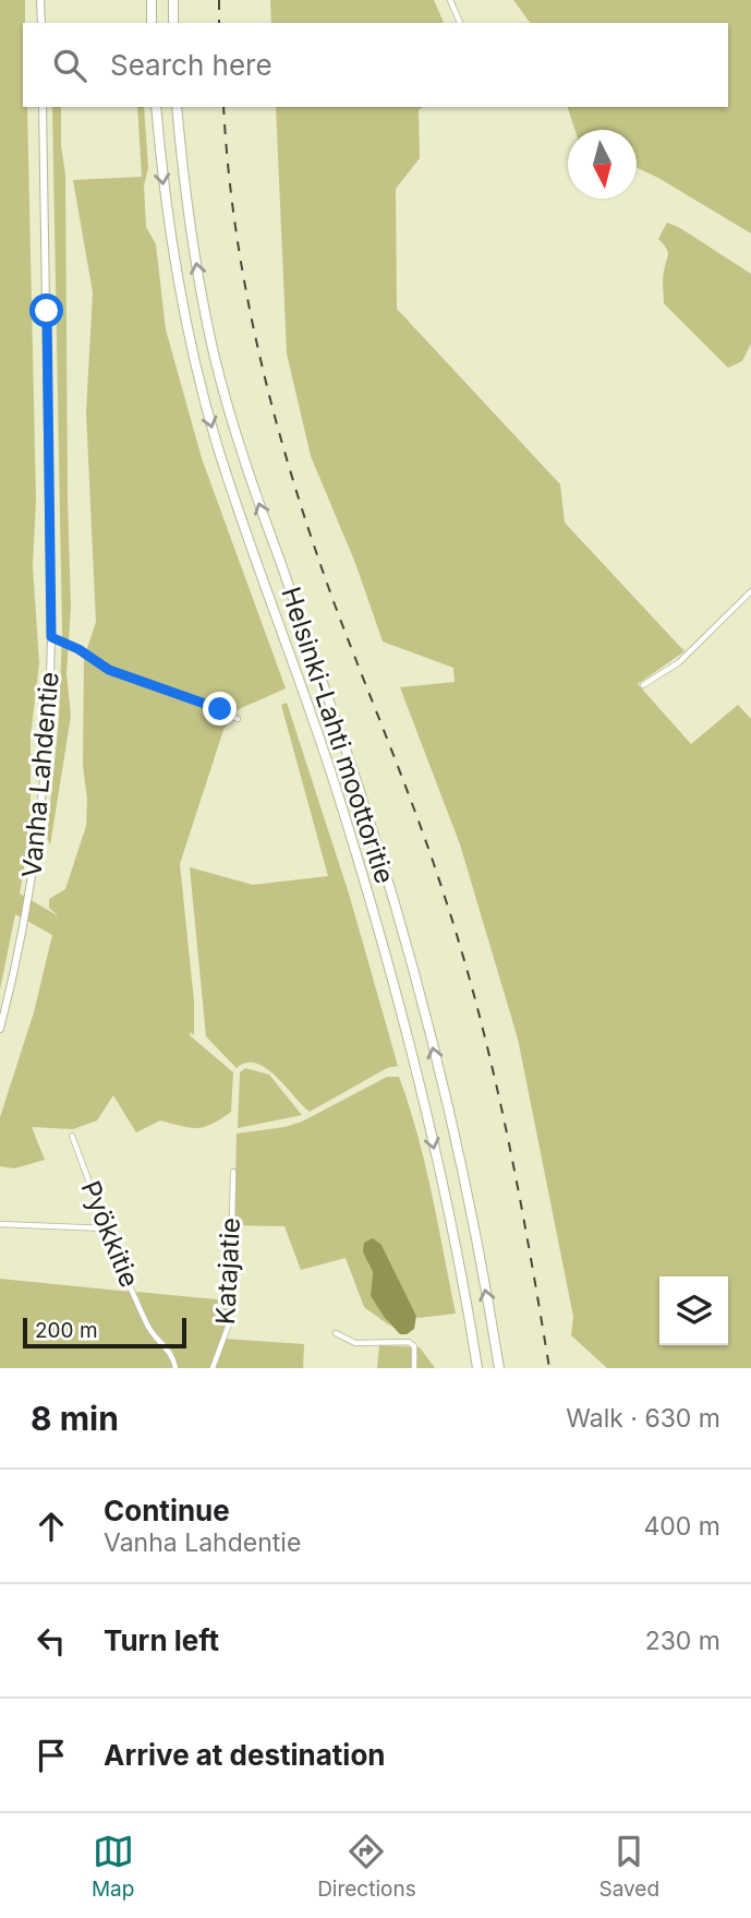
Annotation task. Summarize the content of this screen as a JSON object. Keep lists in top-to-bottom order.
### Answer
{
  "streets": {
    "highway": ["Helsinki-Lahti moottoritie"],
    "main road": ["Vanha Lahdentie"],
    "street": ["Pyökkitie", "Katajatie"]
  },
  "scale_bar": "200 m",
  "north": "bottom",
  "page": {
    "search": "Search here",
    "scale": "200 m",
    "heading": ["8 min", "Walk · 630 m"],
    "list": [
      ["Continue", "Vanha Lahdentie", "400 m"],
      ["Turn left", "230 m"],
      "Arrive at destination"
    ],
    "nav": ["Map", "Directions", "Saved"]
  }
}
